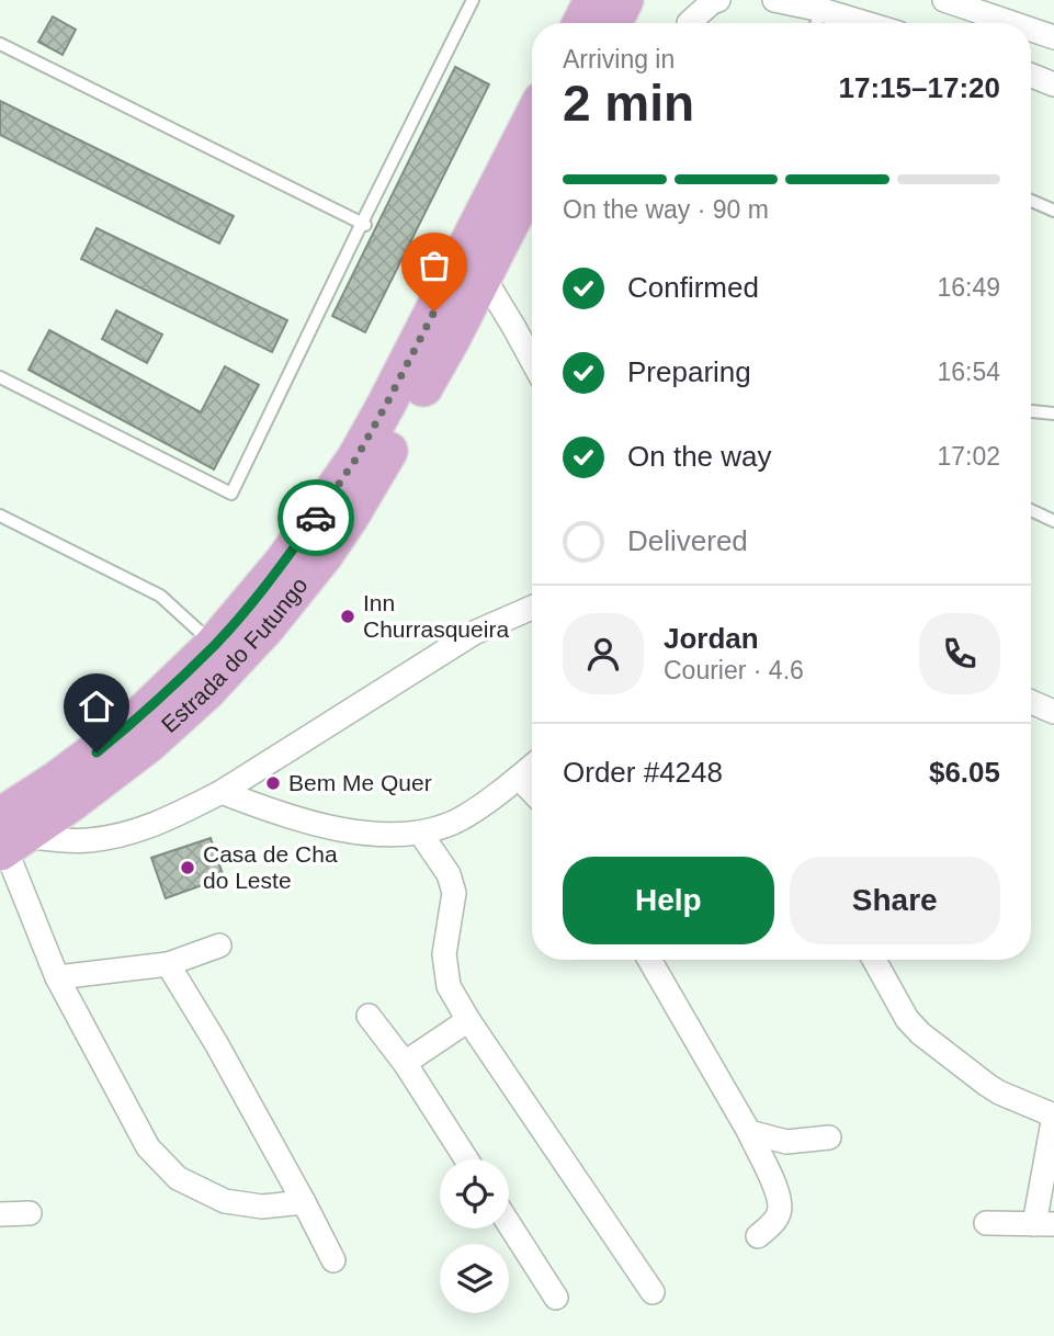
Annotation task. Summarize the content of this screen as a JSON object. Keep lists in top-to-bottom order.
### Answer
{
  "streets": {
    "main road": ["Estrada do Futungo"]
  },
  "places": ["Inn Churrasqueira", "Bem Me Quer", "Casa de Cha do Leste"],
  "page": {
    "heading": ["2 min", "Arriving in", "17:15–17:20"],
    "panel": [
      "Jordan",
      "Courier · 4.6",
      "Order #4248",
      "$6.05"
    ],
    "bar": "On the way · 90 m",
    "list": [
      ["Confirmed", "16:49"],
      ["Preparing", "16:54"],
      ["On the way", "17:02"],
      "Delivered"
    ],
    "buttons": ["Help", "Share"]
  }
}
